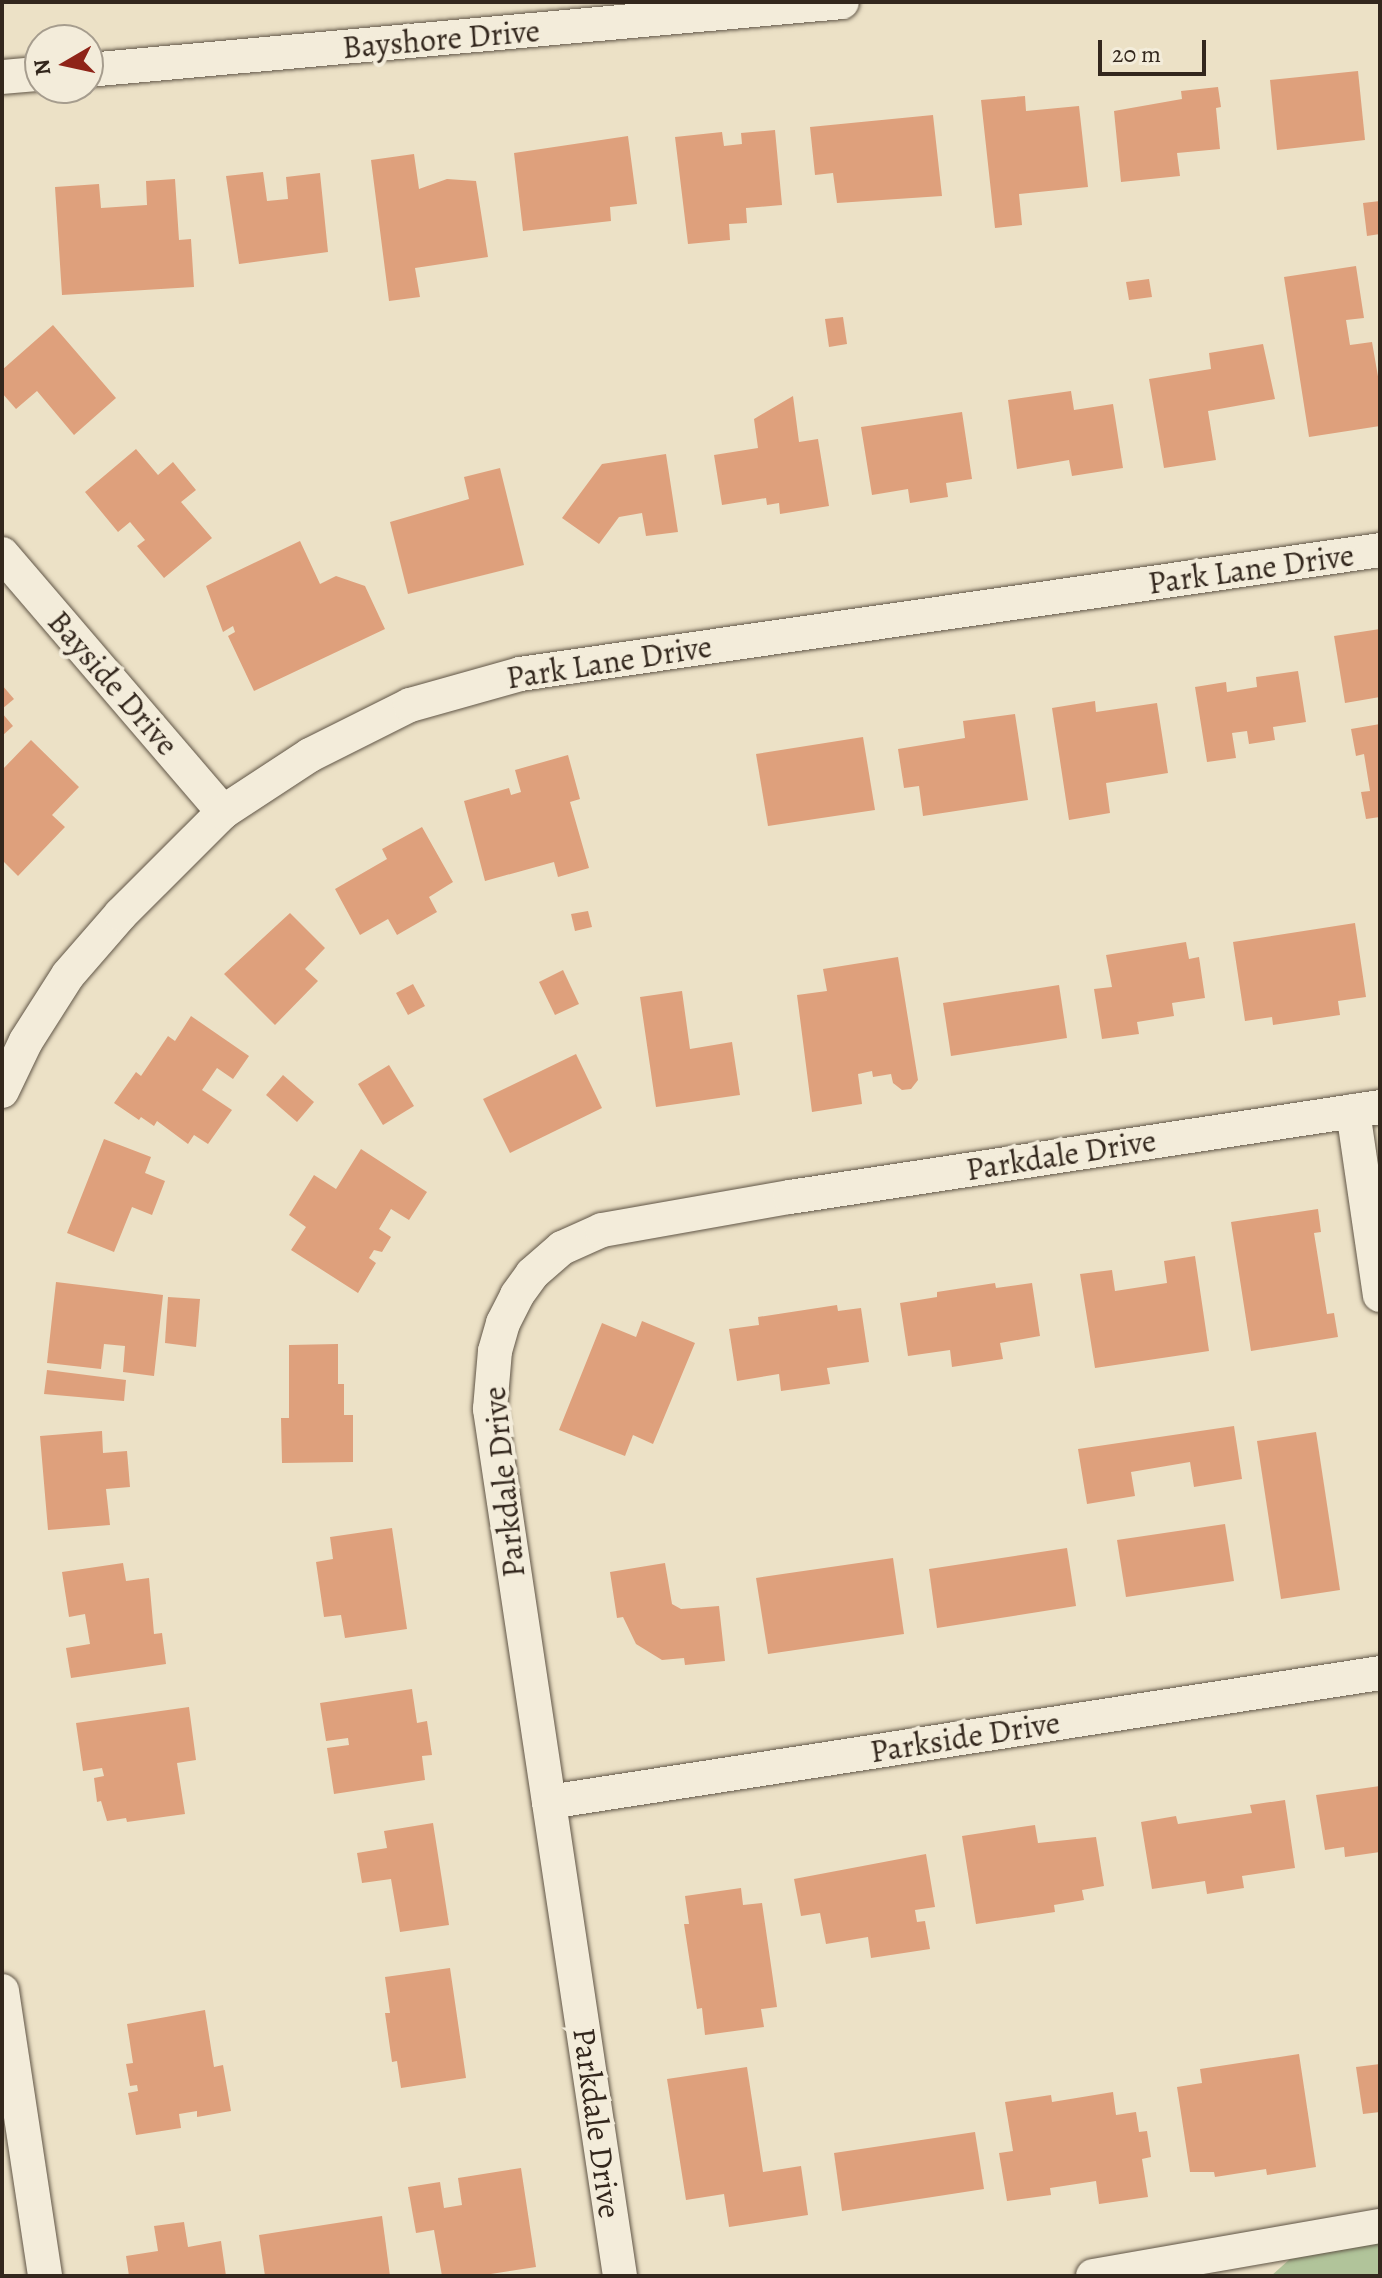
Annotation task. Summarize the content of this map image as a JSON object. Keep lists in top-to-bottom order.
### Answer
{
  "streets": {
    "street": [
      "Bayshore Drive",
      "Park Lane Drive",
      "Bayside Drive",
      "Parkdale Drive",
      "Parkside Drive"
    ]
  },
  "crossings": [
    ["Park Lane Drive", "Bayside Drive"],
    ["Parkdale Drive", "Parkside Drive"]
  ],
  "scale_bar": "20 m",
  "north": "left"
}
